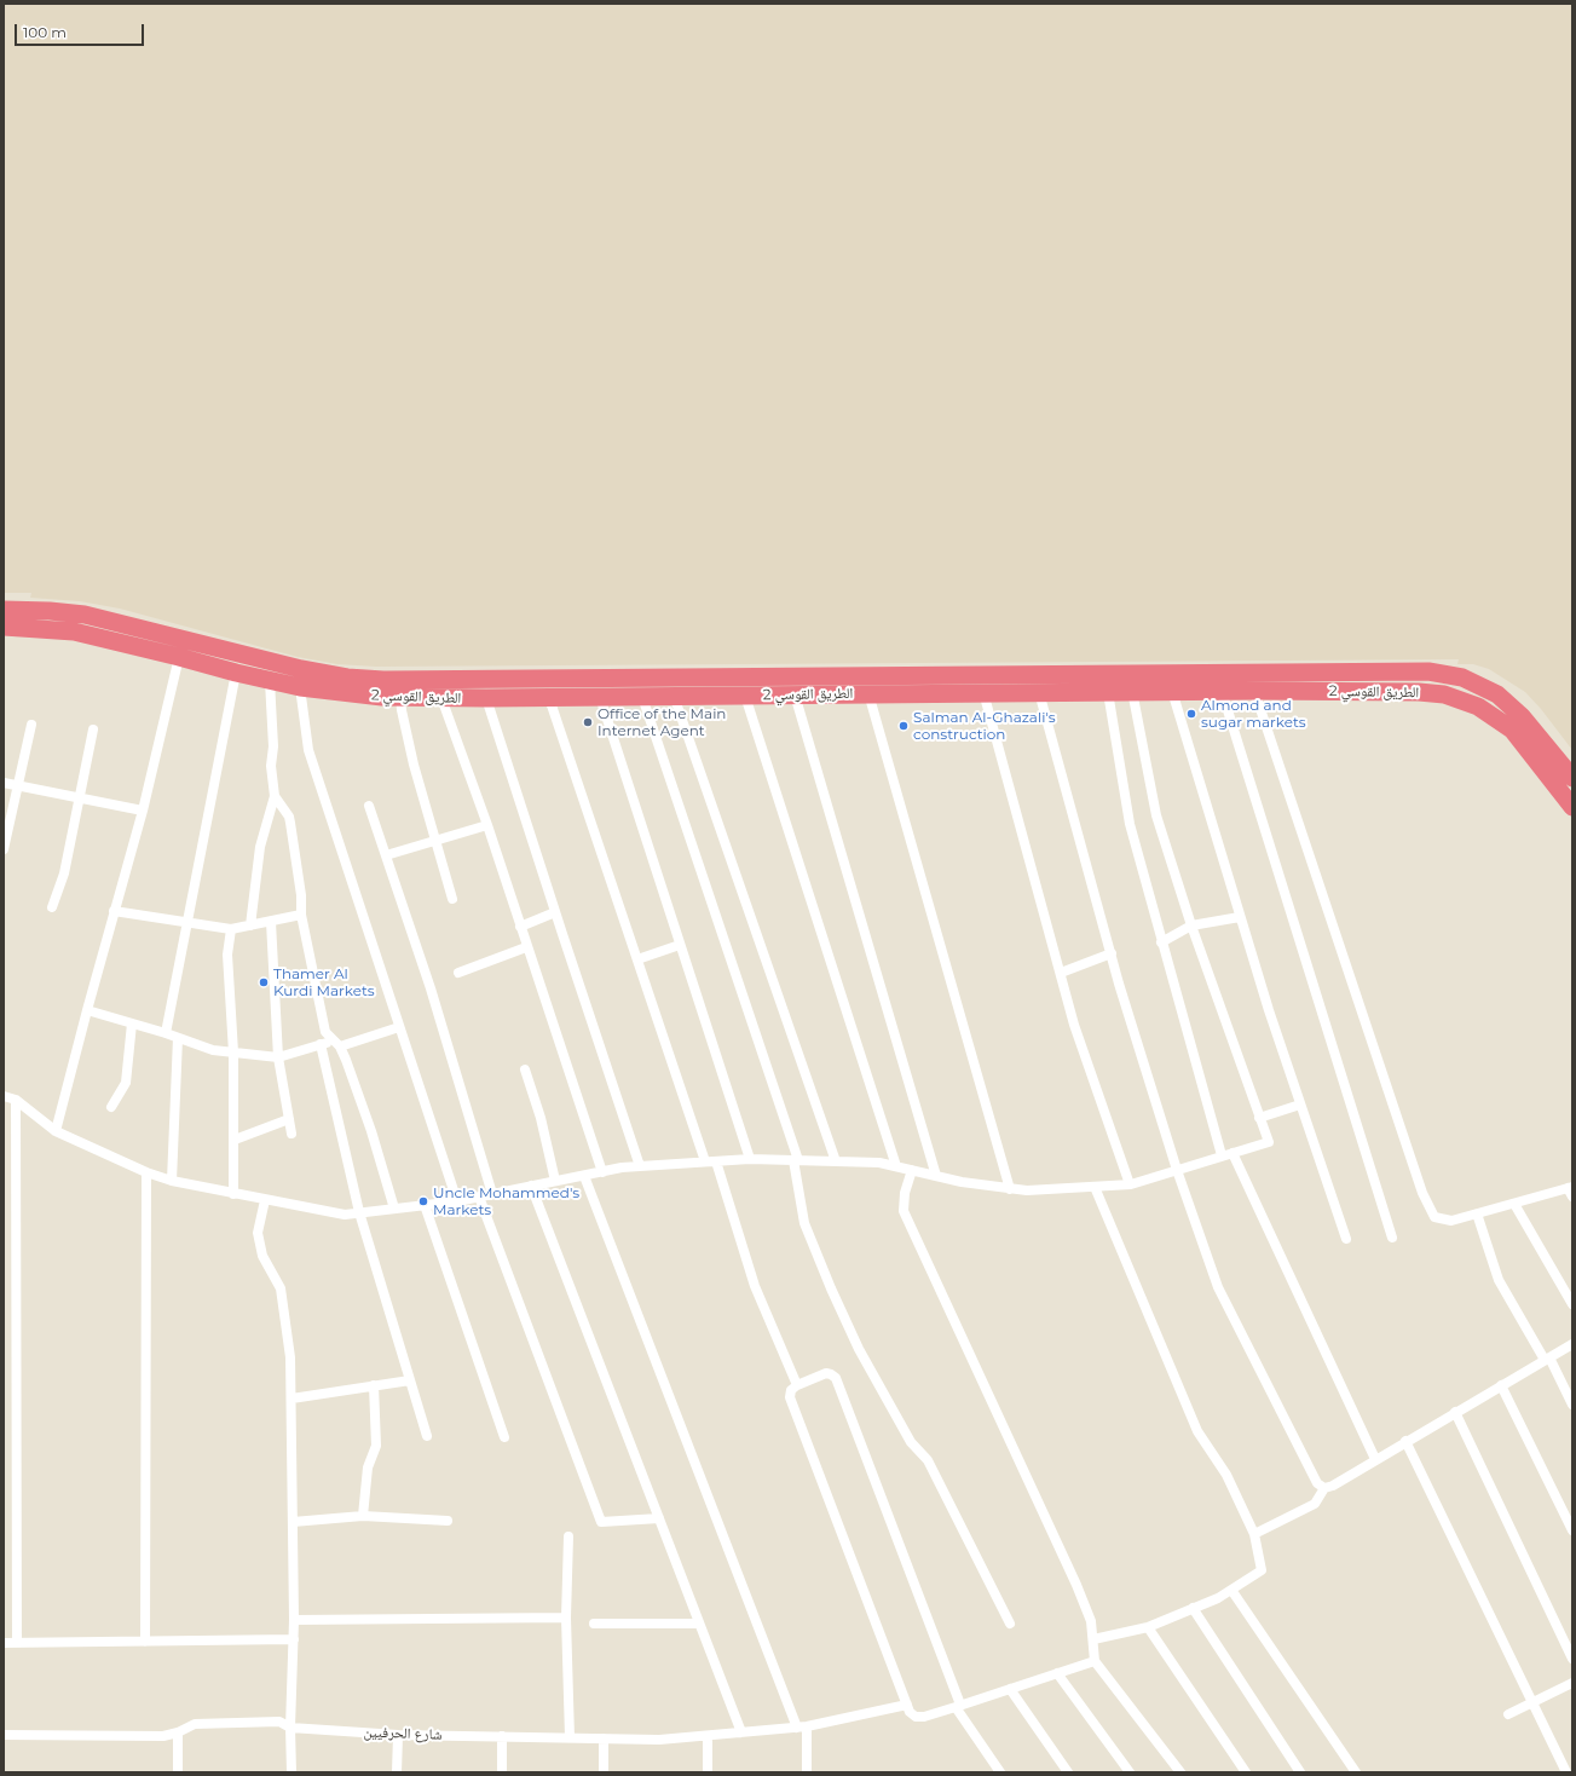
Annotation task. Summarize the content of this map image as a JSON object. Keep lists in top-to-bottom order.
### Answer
{
  "streets": {
    "highway": ["الطريق القوسي 2"],
    "street": ["شارع الحرفيين"]
  },
  "places": [
    "Almond and sugar markets",
    "Office of the Main Internet Agent",
    "Salman Al-Ghazali's construction",
    "Thamer Al Kurdi Markets",
    "Uncle Mohammed's Markets"
  ],
  "scale_bar": "100 m"
}
